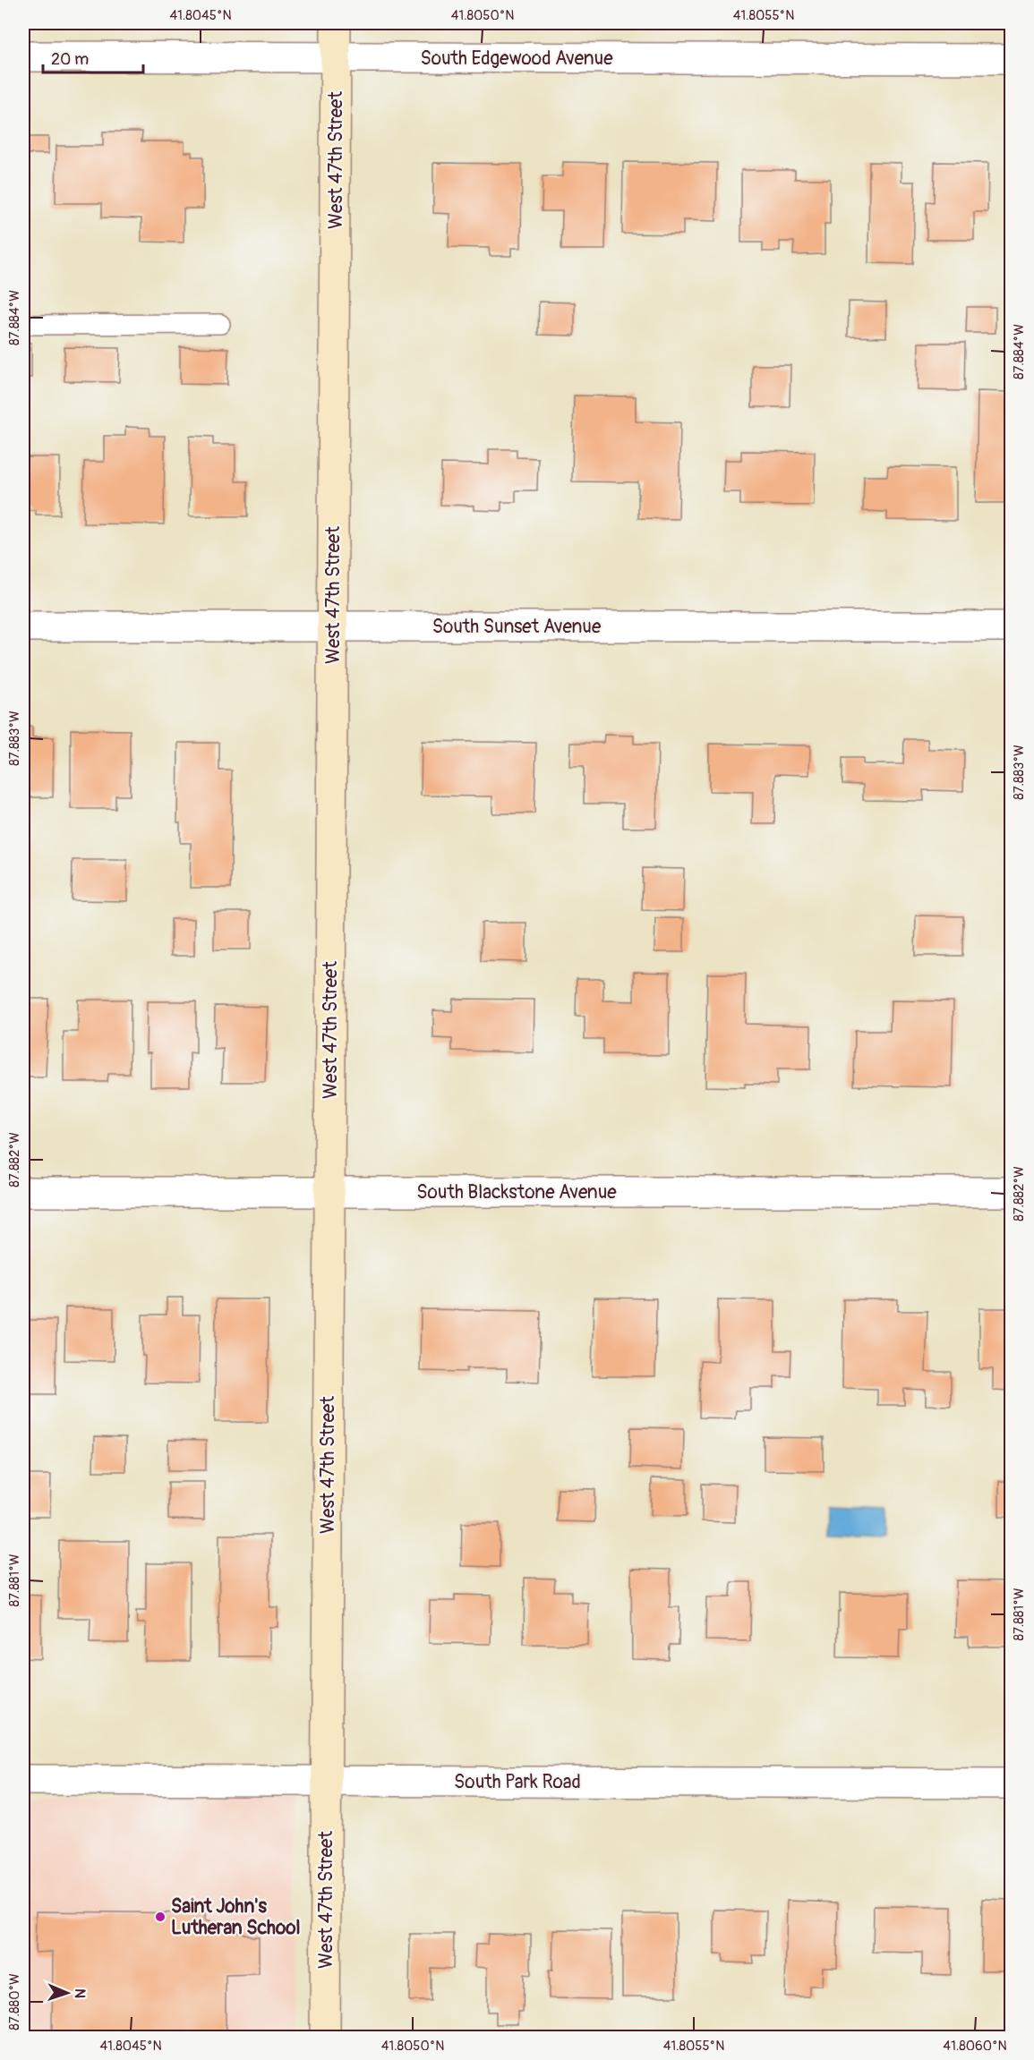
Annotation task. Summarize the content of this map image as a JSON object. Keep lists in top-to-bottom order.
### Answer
{
  "streets": {
    "main road": ["West 47th Street"],
    "street": [
      "South Edgewood Avenue",
      "South Sunset Avenue",
      "South Blackstone Avenue",
      "South Park Road"
    ]
  },
  "crossings": [
    ["South Edgewood Avenue", "West 47th Street"],
    ["West 47th Street", "South Sunset Avenue"],
    ["West 47th Street", "South Blackstone Avenue"],
    ["West 47th Street", "South Park Road"]
  ],
  "places": ["Saint John's Lutheran School"],
  "scale_bar": "20 m",
  "north": "right",
  "coordinates": [
    "41.8045°N",
    "41.8050°N",
    "41.8055°N",
    "87.884°W",
    "87.883°W",
    "87.882°W",
    "87.881°W",
    "87.880°W",
    "41.8060°N"
  ]
}
